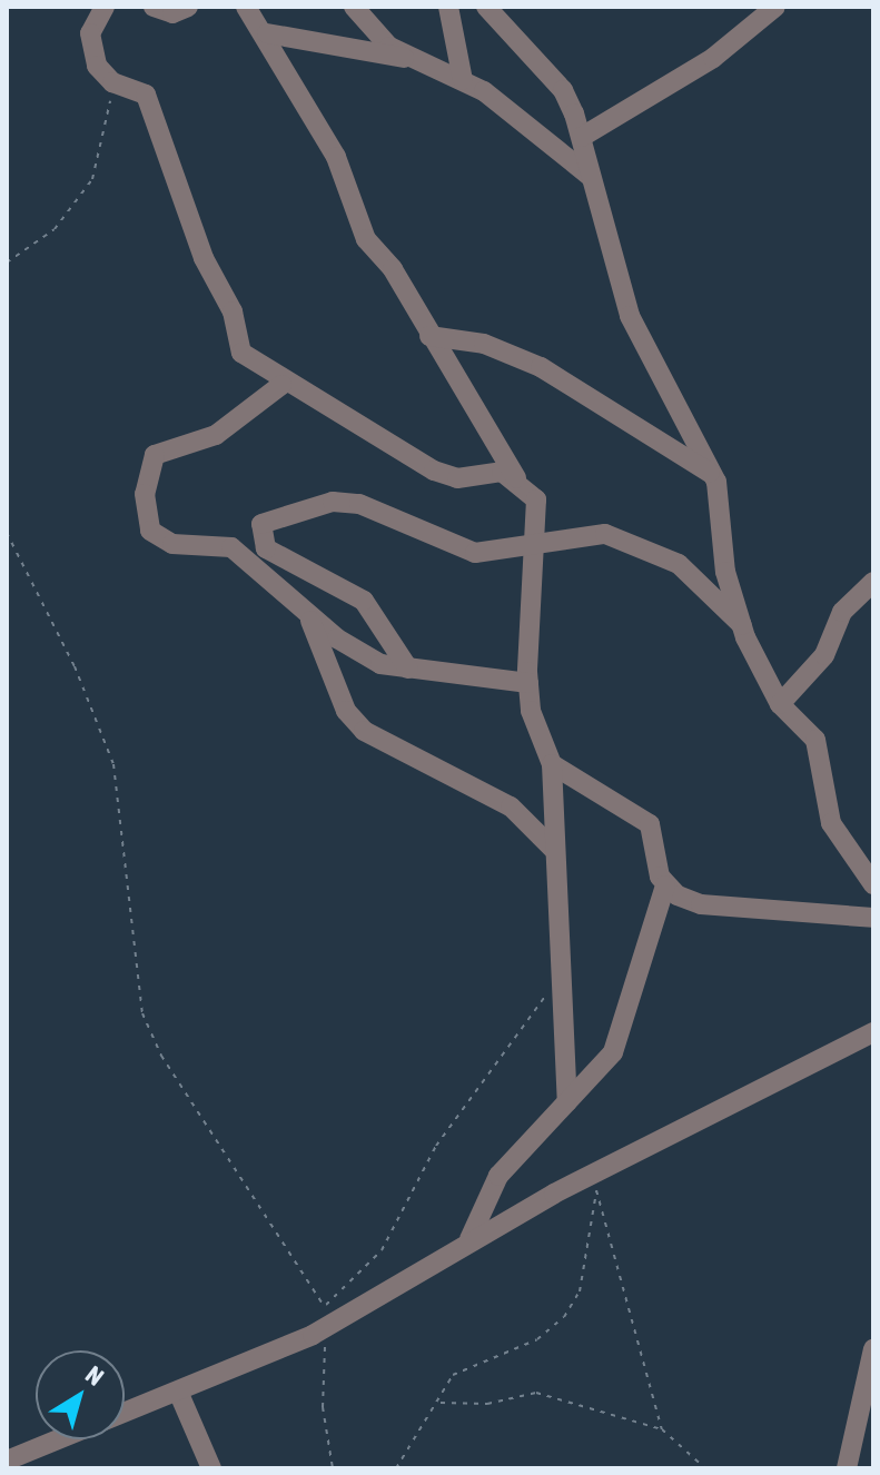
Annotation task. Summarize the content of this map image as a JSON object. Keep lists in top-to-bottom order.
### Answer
{
  "north": "top right"
}
